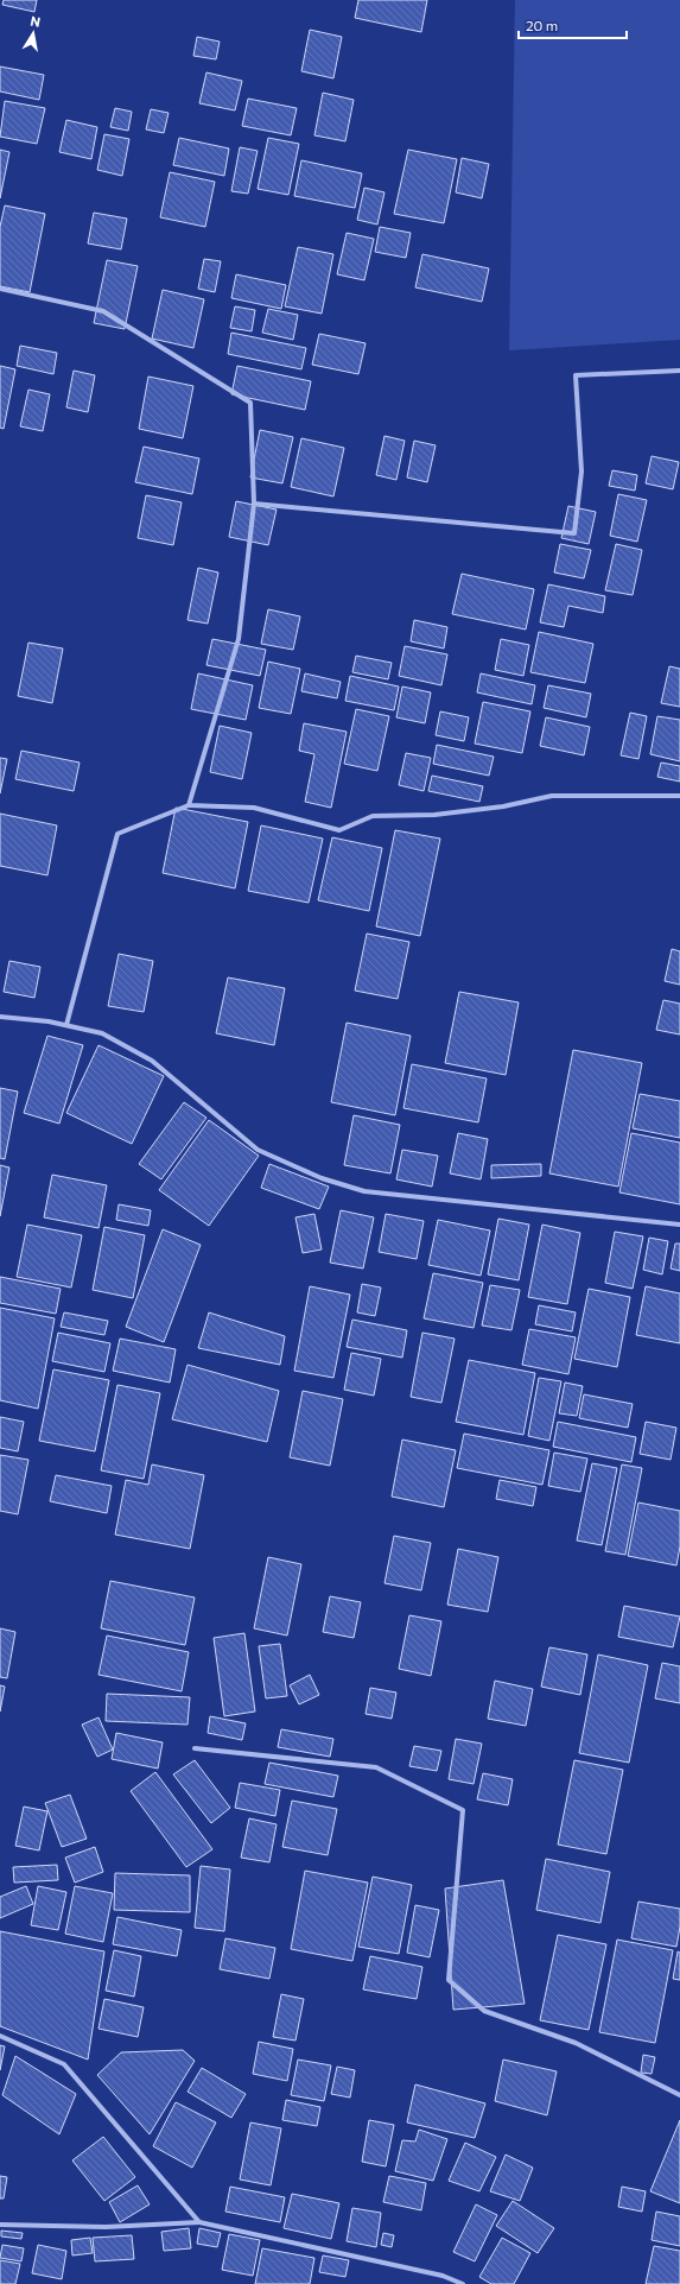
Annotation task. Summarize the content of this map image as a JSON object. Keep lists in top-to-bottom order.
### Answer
{
  "scale_bar": "20 m",
  "north": "top"
}
